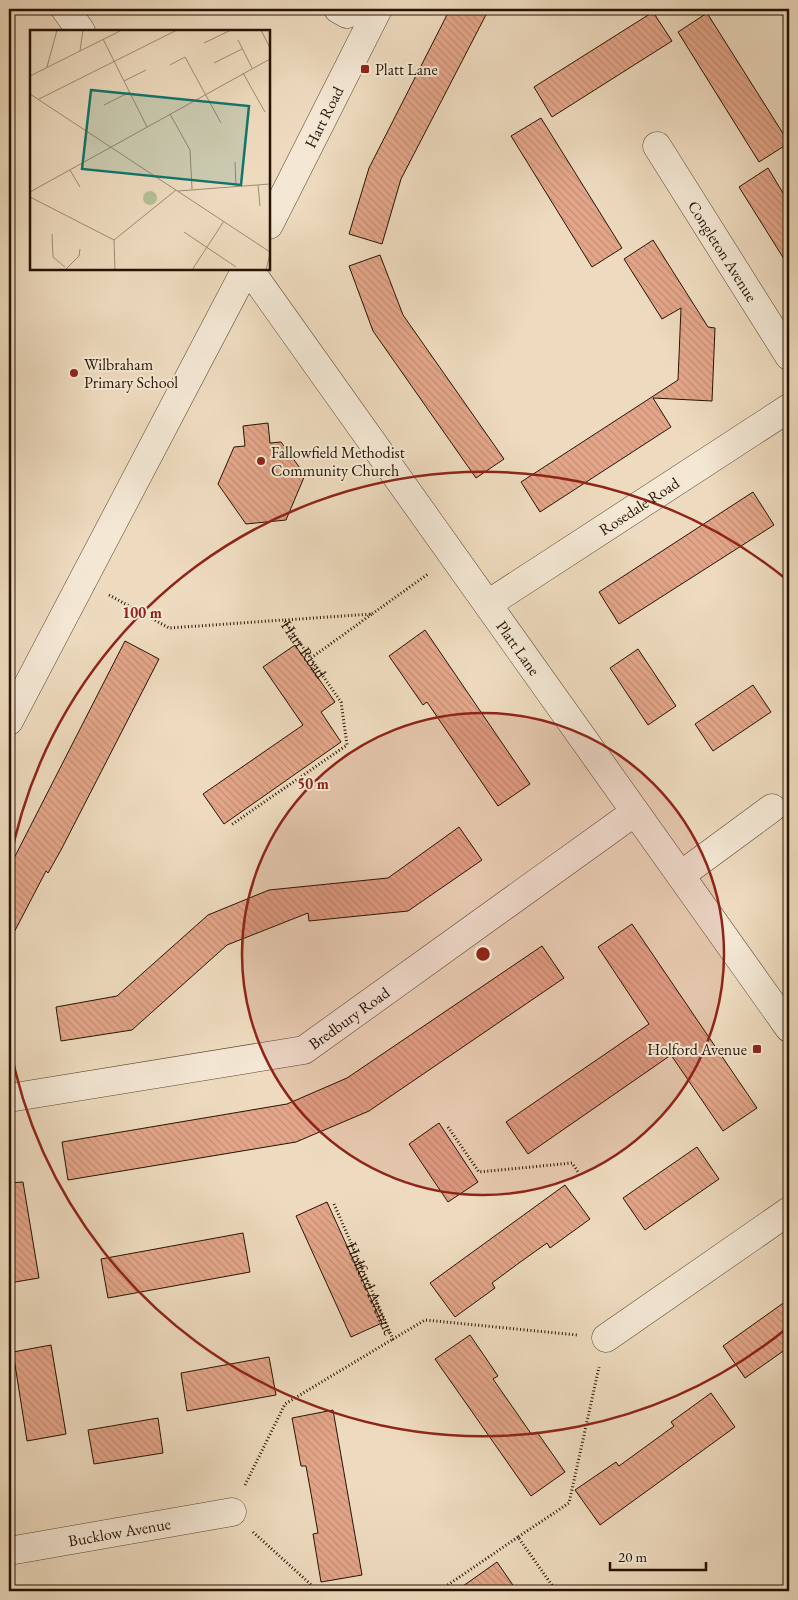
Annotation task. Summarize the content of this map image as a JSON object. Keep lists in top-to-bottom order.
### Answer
{
  "streets": {
    "street": [
      "Hart Road",
      "Congleton Avenue",
      "Rosedale Road",
      "Platt Lane",
      "Bredbury Road",
      "Bucklow Avenue"
    ],
    "path": ["Holford Avenue"]
  },
  "crossings": [
    ["Rosedale Road", "Platt Lane"],
    ["Platt Lane", "Bredbury Road"]
  ],
  "places": {
    "transit": ["Platt Lane", "Holford Avenue"],
    "other": ["Wilbraham Primary School", "Fallowfield Methodist Community Church"]
  },
  "scale_bar": "20 m",
  "rings": ["100 m", "50 m"]
}
